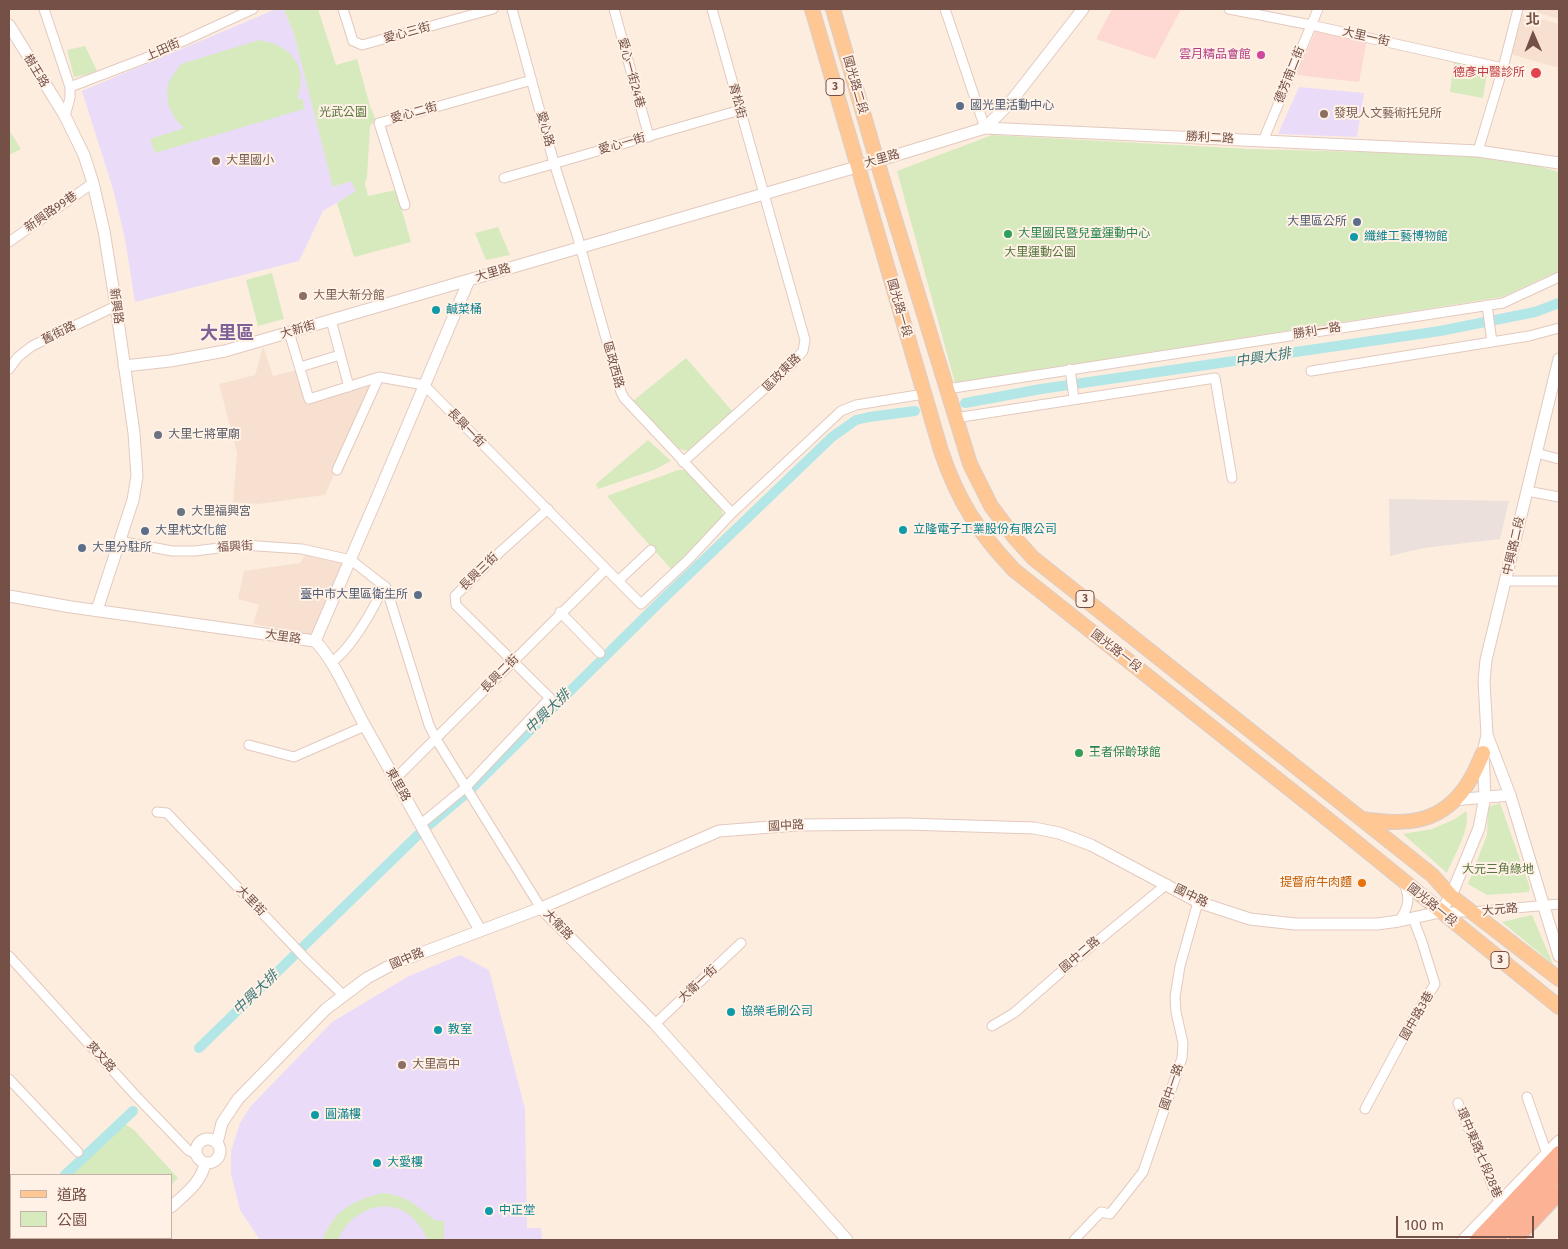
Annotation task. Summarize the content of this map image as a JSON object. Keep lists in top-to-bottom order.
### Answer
{
  "streets": {
    "main road": ["國光路二段", "3", "國光路一段"],
    "street": [
      "愛心三街",
      "大里一街",
      "上田街",
      "樹王路",
      "愛心一街24巷",
      "德芳南二街",
      "青松街",
      "愛心二街",
      "愛心路",
      "勝利二路",
      "愛心一街",
      "大里路",
      "新興路99巷",
      "新興路",
      "大新街",
      "勝利一路",
      "舊街路",
      "區政西路",
      "區政東路",
      "長興一街",
      "中興路二段",
      "福興街",
      "長興三街",
      "長興二街",
      "東里路",
      "國中路",
      "大里街",
      "大元路",
      "大衛路",
      "國中二路",
      "大衛一街",
      "國中路3巷",
      "爽文路",
      "國中一路",
      "環中東路七段28巷"
    ]
  },
  "crossings": [
    ["大里一街", "德芳南二街"],
    ["樹王路", "新興路"],
    ["愛心一街24巷", "愛心一街"],
    ["德芳南二街", "勝利二路"],
    ["國光路二段", "大里路"],
    ["國光路二段", "國光路一段"],
    ["青松街", "愛心一街"],
    ["青松街", "大里路"],
    ["青松街", "區政東路"],
    ["愛心二街", "愛心路"],
    ["愛心路", "愛心一街"],
    ["愛心路", "大里路"],
    ["愛心路", "區政西路"],
    ["勝利二路", "大里路"],
    ["大里路", "新興路"],
    ["大里路", "國光路一段"],
    ["大里路", "大新街"],
    ["大里路", "區政西路"],
    ["大里路", "區政東路"],
    ["大里路", "長興一街"],
    ["大里路", "福興街"],
    ["大里路", "東里路"],
    ["大里路", "大衛路"],
    ["新興路99巷", "新興路"],
    ["新興路", "大新街"],
    ["新興路", "舊街路"],
    ["新興路", "福興街"],
    ["國光路一段", "勝利一路"],
    ["國光路一段", "中興路二段"],
    ["國光路一段", "國中路"],
    ["國光路一段", "大元路"],
    ["區政西路", "區政東路"],
    ["區政西路", "長興一街"],
    ["長興一街", "長興三街"],
    ["長興一街", "長興二街"],
    ["中興路二段", "國中路"],
    ["中興路二段", "大元路"],
    ["福興街", "大衛路"],
    ["長興三街", "長興二街"],
    ["長興二街", "東里路"],
    ["長興二街", "大衛路"],
    ["東里路", "國中路"],
    ["國中路", "大里街"],
    ["國中路", "大元路"],
    ["國中路", "大衛路"],
    ["國中路", "國中二路"],
    ["國中路", "國中路3巷"],
    ["國中路", "爽文路"],
    ["國中路", "國中一路"],
    ["大衛路", "大衛一街"]
  ],
  "districts": ["大里區"],
  "water": ["中興大排"],
  "parks": ["光武公園", "大里運動公園", "大元三角綠地"],
  "places": [
    "雲月精品會館",
    "德彥中醫診所",
    "國光里活動中心",
    "發現人文藝術托兒所",
    "大里國小",
    "大里區公所",
    "大里國民暨兒童運動中心",
    "纖維工藝博物館",
    "大里大新分館",
    "鹹菜桶",
    "大里七將軍廟",
    "大里福興宮",
    "立隆電子工業股份有限公司",
    "大里杙文化館",
    "大里分駐所",
    "臺中市大里區衛生所",
    "王者保齡球館",
    "提督府牛肉麵",
    "協榮毛刷公司",
    "教室",
    "大里高中",
    "圓滿樓",
    "大愛樓",
    "中正堂"
  ],
  "legend": ["道路", "公園"],
  "scale_bar": "100 m",
  "north": "top"
}
